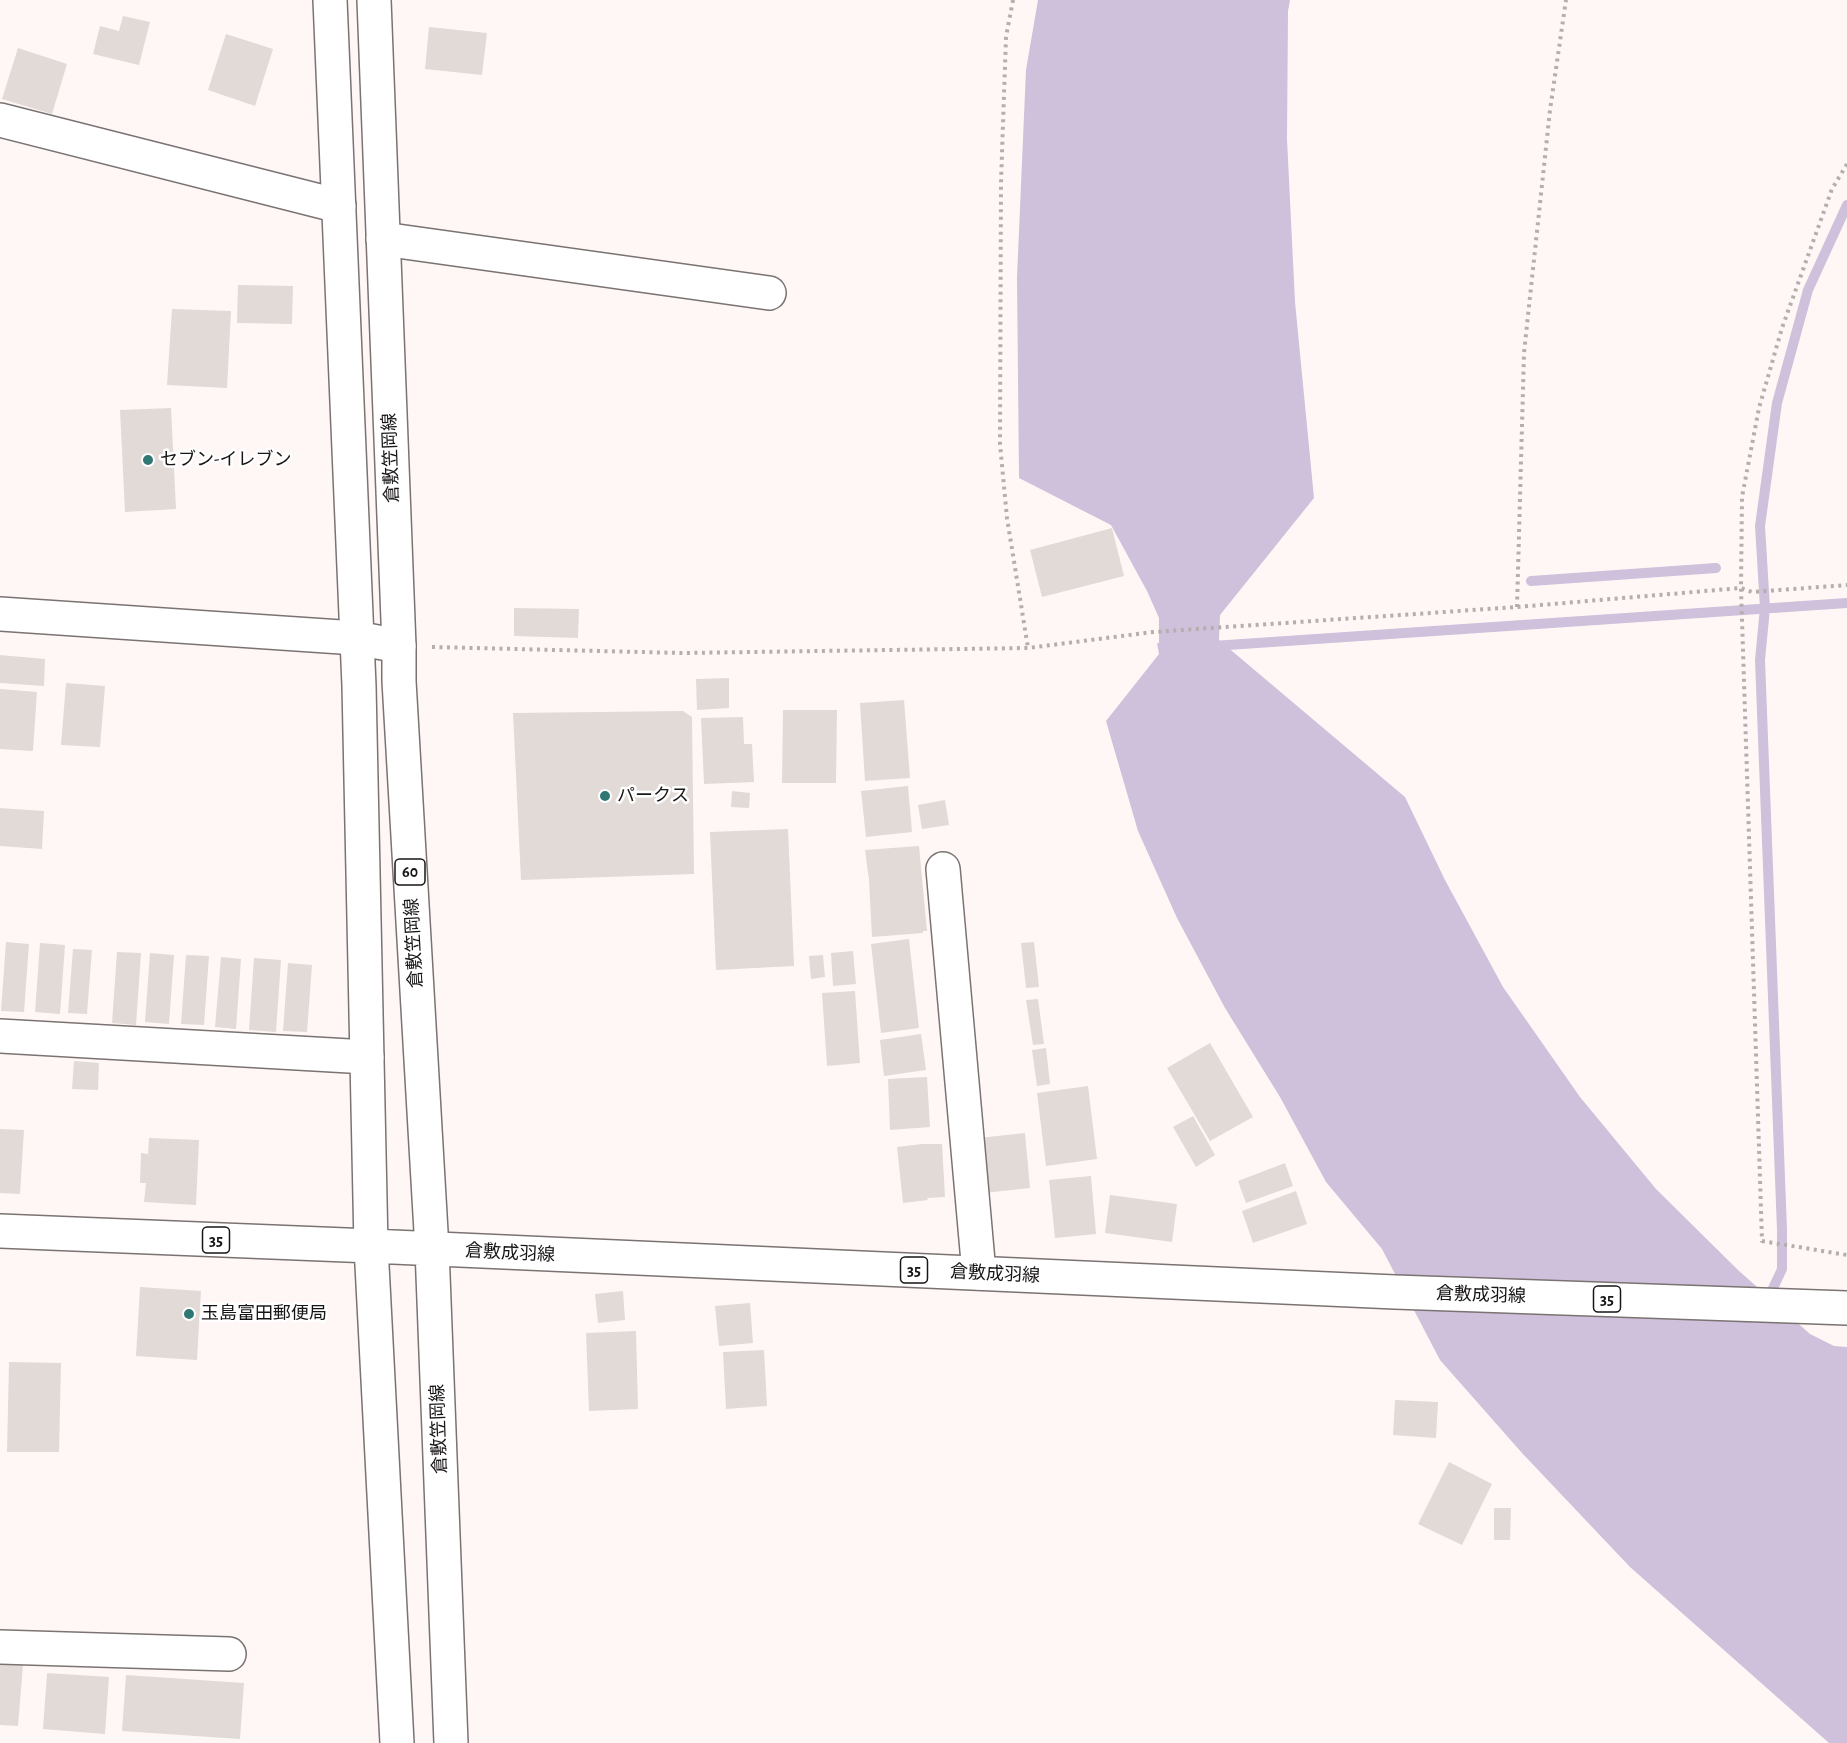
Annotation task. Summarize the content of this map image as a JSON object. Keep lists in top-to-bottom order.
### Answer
{
  "streets": {
    "main road": [
      "倉敷笠岡線",
      "60",
      "35",
      "倉敷成羽線"
    ]
  },
  "crossings": [
    ["倉敷笠岡線", "倉敷成羽線"]
  ],
  "places": ["セブン-イレブン", "パークス", "玉島富田郵便局"]
}
